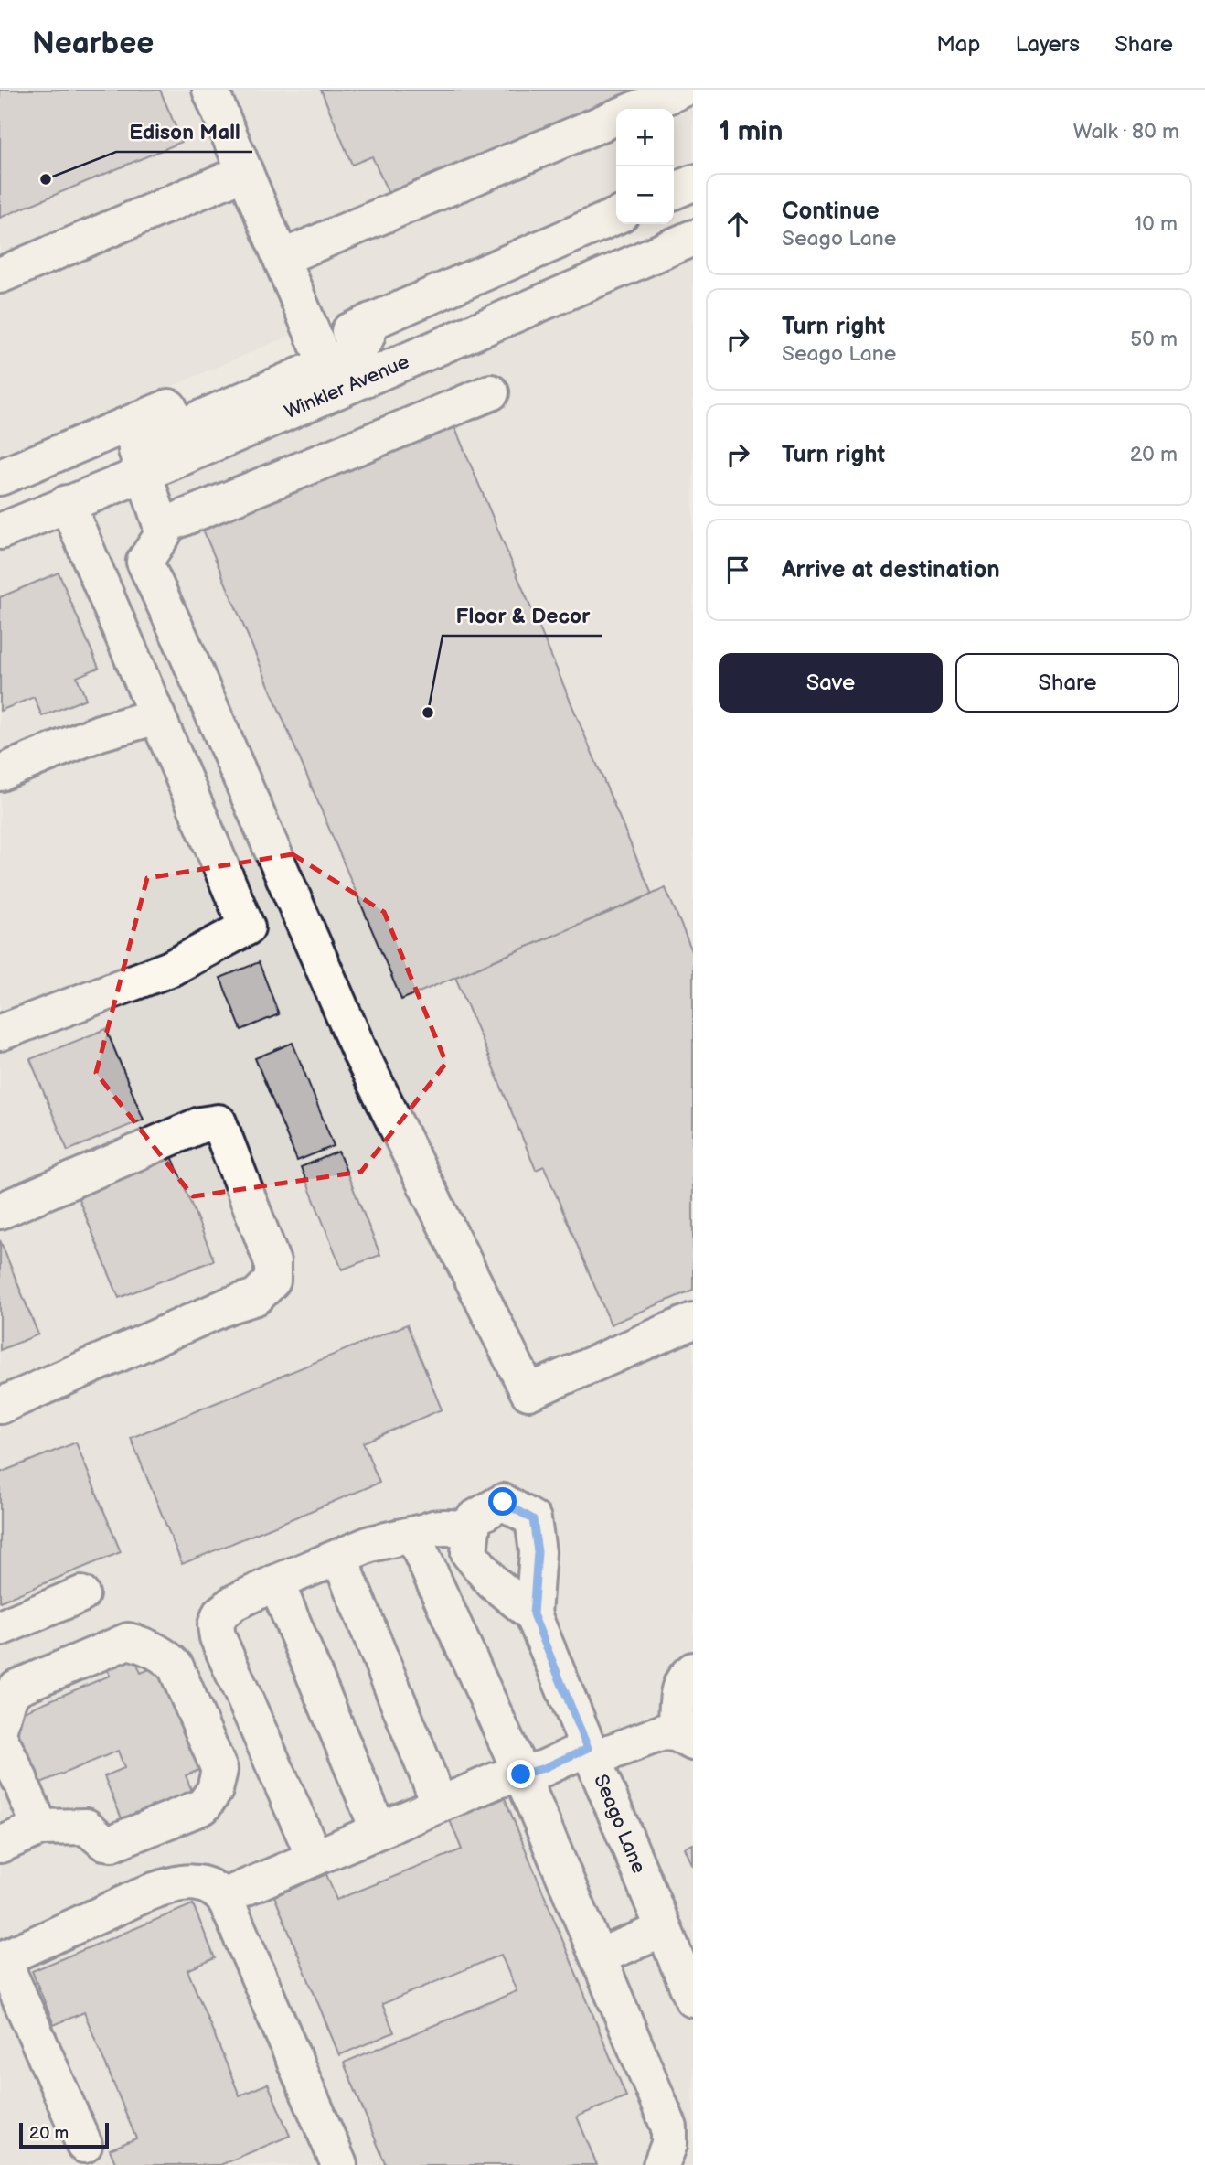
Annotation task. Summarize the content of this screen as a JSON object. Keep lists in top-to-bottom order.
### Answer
{
  "streets": {
    "street": ["Winkler Avenue", "Seago Lane"]
  },
  "places": ["Edison Mall", "Floor & Decor"],
  "scale_bar": "20 m",
  "page": {
    "header": "Nearbee",
    "nav": ["Map", "Layers", "Share"],
    "heading": ["1 min", "Walk · 80 m"],
    "map_buttons": ["+", "−"],
    "list": [
      ["Continue", "Seago Lane", "10 m"],
      ["Turn right", "Seago Lane", "50 m"],
      ["Turn right", "20 m"],
      "Arrive at destination"
    ],
    "buttons": ["Save", "Share"],
    "scale": "20 m"
  }
}
